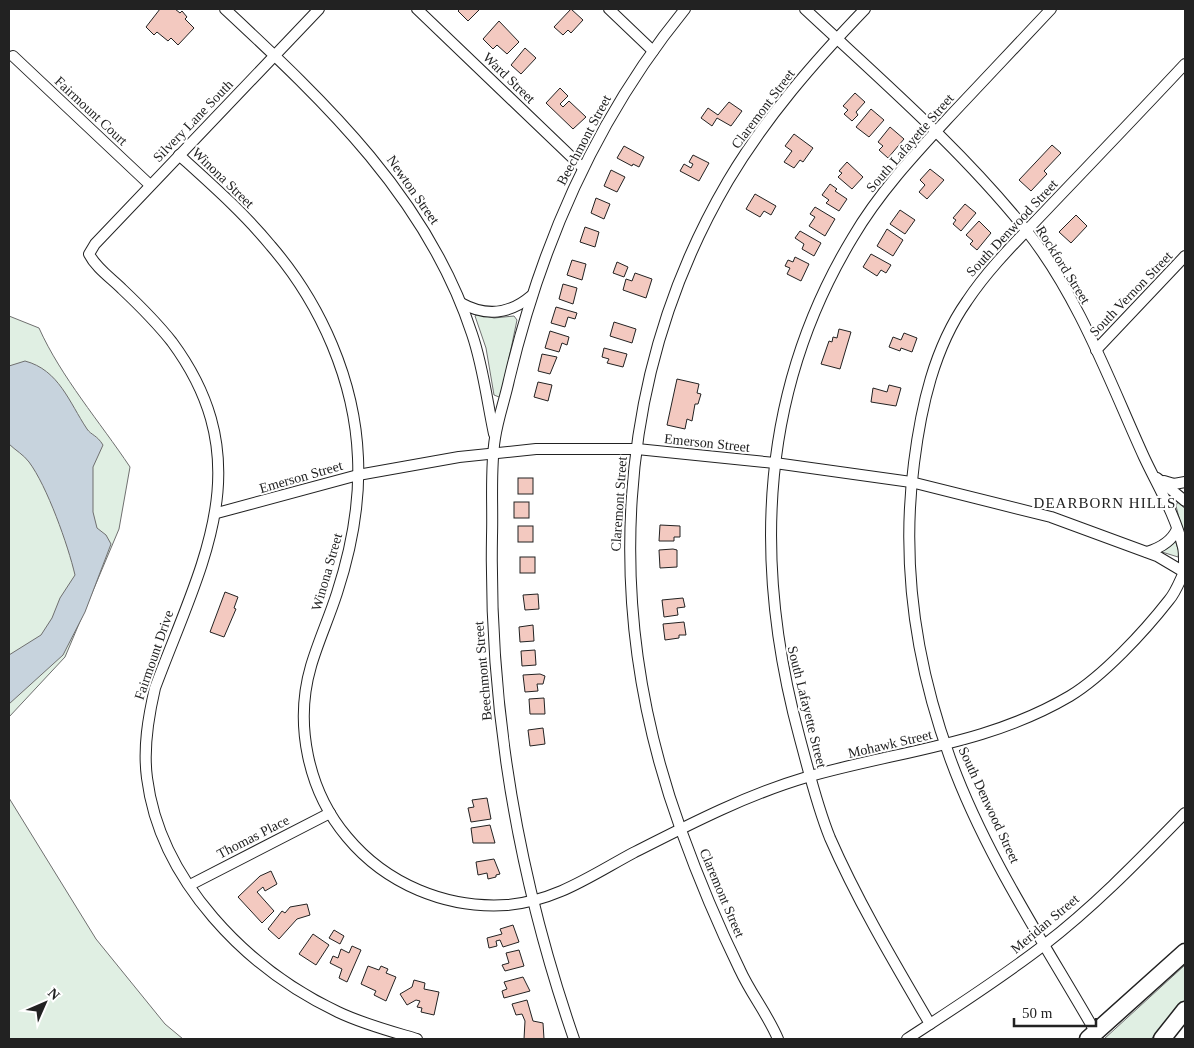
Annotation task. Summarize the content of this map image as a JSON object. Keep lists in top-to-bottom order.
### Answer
{
  "streets": {
    "street": [
      "Ward Street",
      "Claremont Street",
      "Fairmount Court",
      "Silvery Lane South",
      "Beechmont Street",
      "South Lafayette Street",
      "Winona Street",
      "Newton Street",
      "South Denwood Street",
      "Rockford Street",
      "South Vernon Street",
      "Emerson Street",
      "Fairmount Drive",
      "Mohawk Street",
      "Thomas Place",
      "Meridan Street"
    ]
  },
  "crossings": [
    ["Ward Street", "Beechmont Street"],
    ["Claremont Street", "Rockford Street"],
    ["Claremont Street", "Emerson Street"],
    ["Claremont Street", "Mohawk Street"],
    ["Fairmount Court", "Silvery Lane South"],
    ["Silvery Lane South", "Winona Street"],
    ["Silvery Lane South", "Newton Street"],
    ["Silvery Lane South", "Fairmount Drive"],
    ["Beechmont Street", "Winona Street"],
    ["Beechmont Street", "Newton Street"],
    ["Beechmont Street", "Emerson Street"],
    ["Beechmont Street", "Mohawk Street"],
    ["South Lafayette Street", "Rockford Street"],
    ["South Lafayette Street", "Emerson Street"],
    ["South Lafayette Street", "Mohawk Street"],
    ["South Lafayette Street", "Meridan Street"],
    ["Winona Street", "Emerson Street"],
    ["Winona Street", "Mohawk Street"],
    ["Winona Street", "Thomas Place"],
    ["South Denwood Street", "Rockford Street"],
    ["South Denwood Street", "Emerson Street"],
    ["South Denwood Street", "Mohawk Street"],
    ["South Denwood Street", "Meridan Street"],
    ["Rockford Street", "South Vernon Street"],
    ["Rockford Street", "Emerson Street"],
    ["Rockford Street", "Mohawk Street"],
    ["Emerson Street", "Fairmount Drive"],
    ["Emerson Street", "Mohawk Street"],
    ["Fairmount Drive", "Thomas Place"]
  ],
  "districts": ["DEARBORN HILLS"],
  "scale_bar": "50 m",
  "north": "top right"
}
